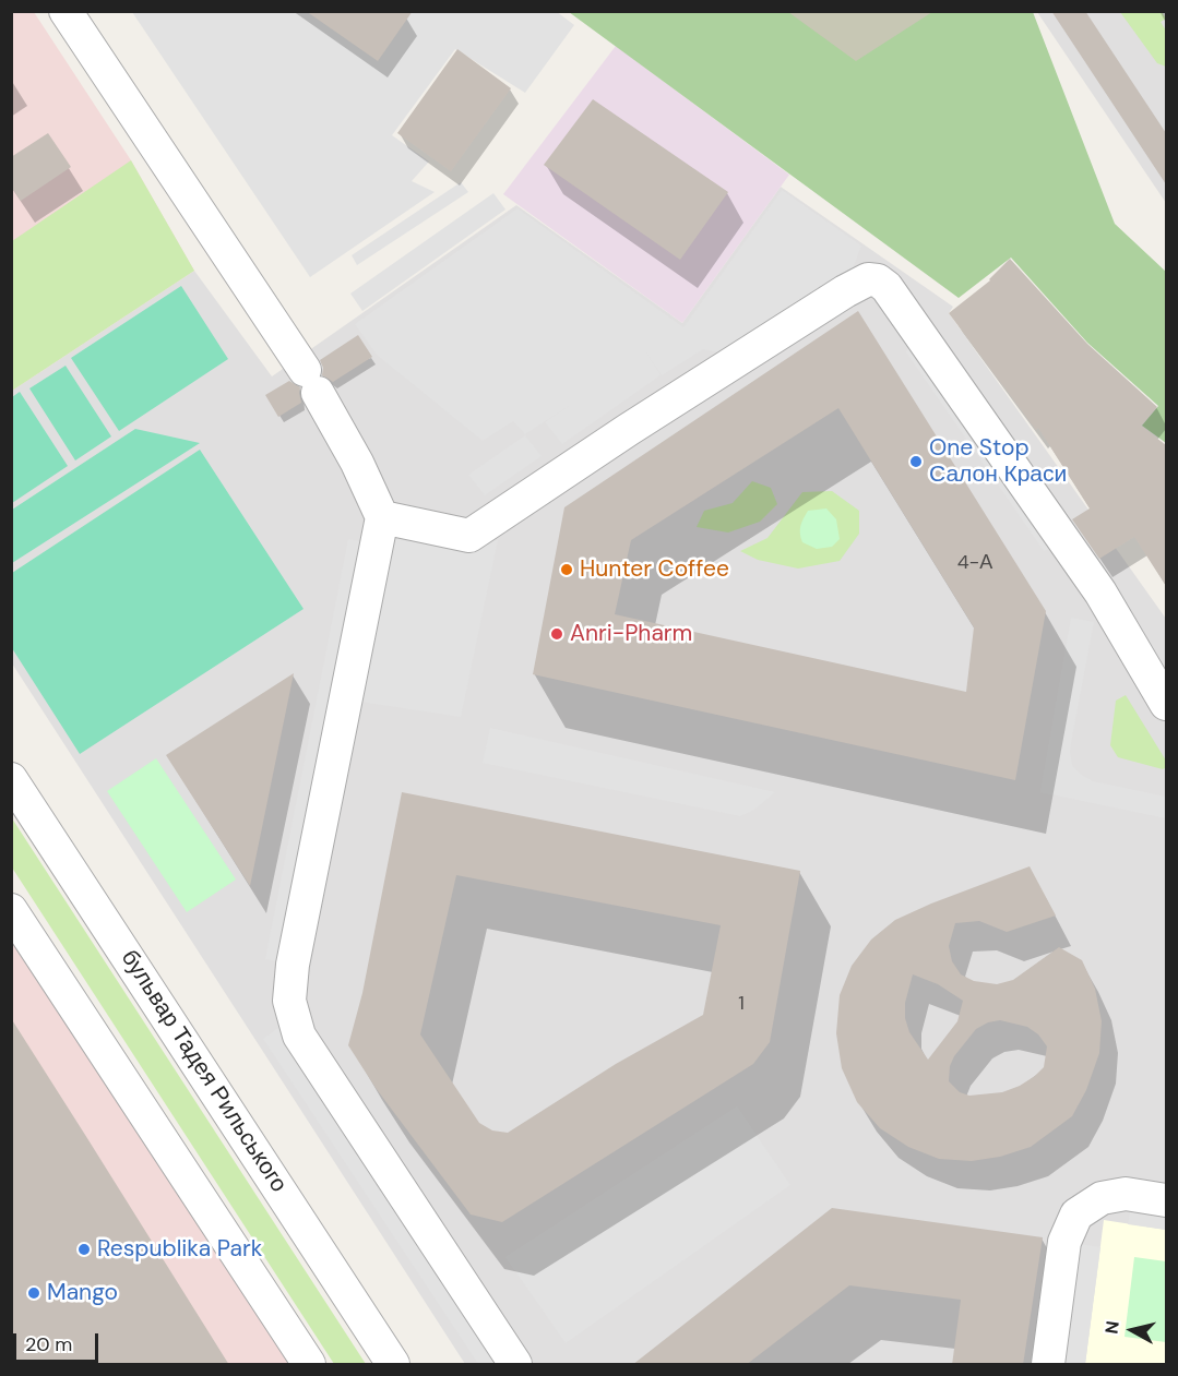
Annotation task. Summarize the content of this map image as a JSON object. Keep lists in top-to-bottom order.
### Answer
{
  "streets": {
    "street": ["бульвар Тадея Рильського"]
  },
  "places": [
    "One Stop Салон Краси",
    "Hunter Coffee",
    "Anri-Pharm",
    "Respublika Park",
    "Mango"
  ],
  "house_numbers": ["4-А", "1"],
  "scale_bar": "20 m",
  "north": "left"
}
